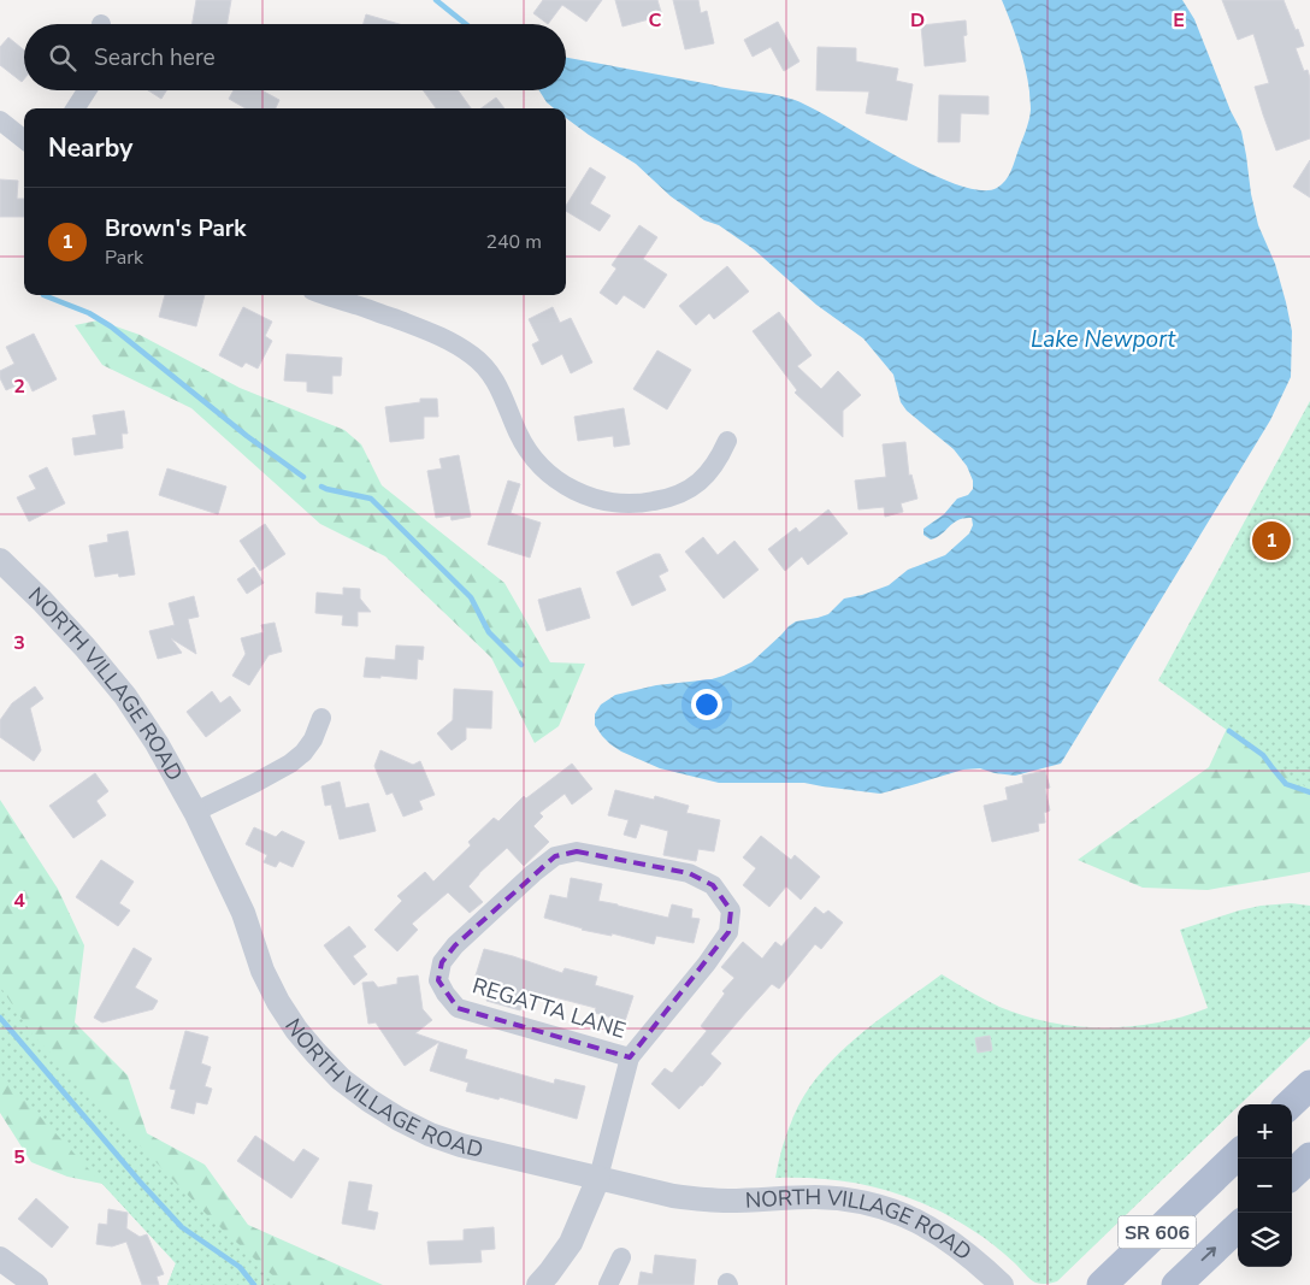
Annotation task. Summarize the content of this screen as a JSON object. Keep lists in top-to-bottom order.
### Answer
{
  "streets": {
    "main road": ["SR 606"],
    "street": ["NORTH VILLAGE ROAD", "REGATTA LANE"]
  },
  "crossings": [
    ["NORTH VILLAGE ROAD", "REGATTA LANE"]
  ],
  "water": ["Lake Newport"],
  "page": {
    "search": "Search here",
    "heading": "Nearby",
    "list": [
      {
        "mark": "1",
        "name": "Brown's Park",
        "note": "Park",
        "value": "240 m"
      }
    ],
    "pins": "1",
    "map_buttons": ["+", "−"]
  },
  "grid": {
    "columns": ["C", "D", "E"],
    "rows": [
      "2",
      "3",
      "4",
      "5"
    ]
  }
}
